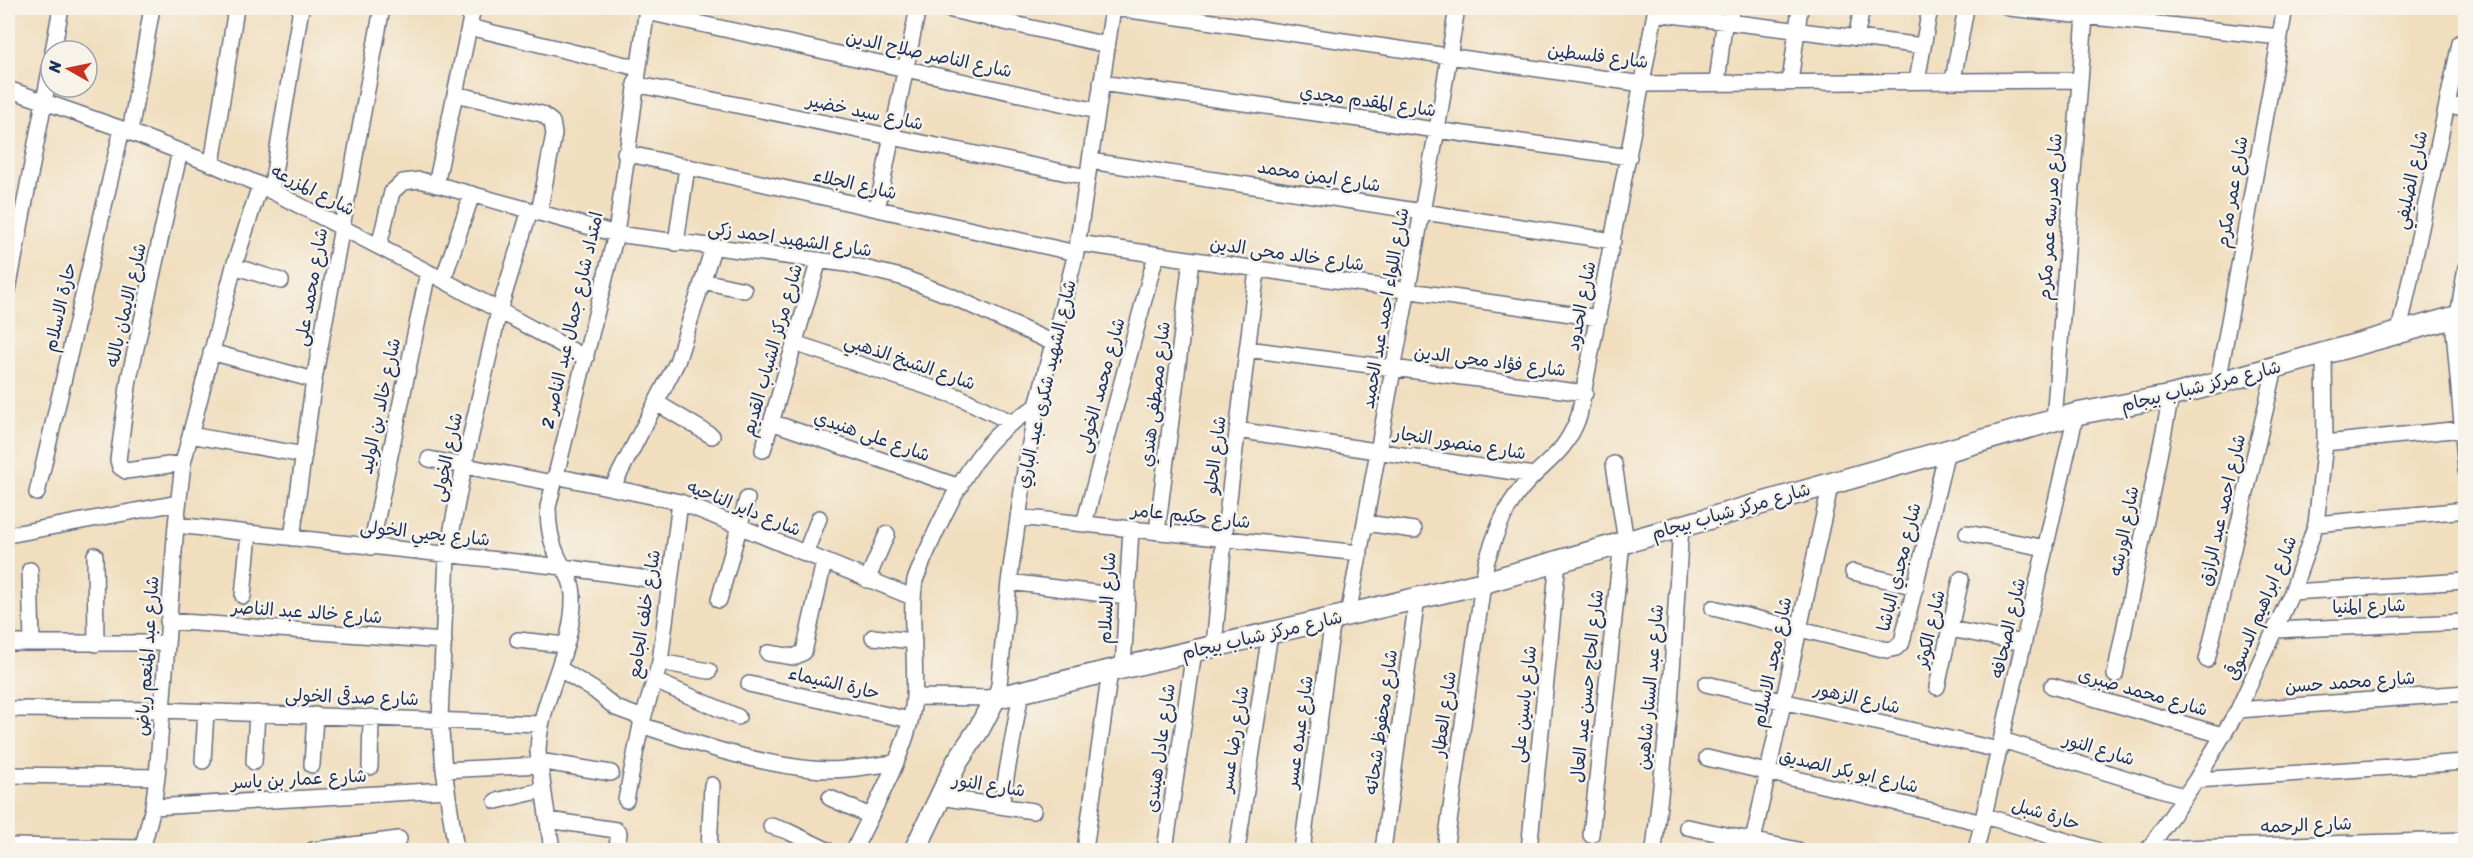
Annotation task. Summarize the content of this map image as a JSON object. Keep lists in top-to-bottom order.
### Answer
{
  "streets": {
    "main road": ["شارع الشهيد شكرى عبد الباري", "شارع مركز شباب بيجام"],
    "street": [
      "شارع الناصر صلاح الدين",
      "شارع فلسطين",
      "شارع المقدم مجدي",
      "شارع سيد خضير",
      "شارع ايمن محمد",
      "شارع الضليفي",
      "شارع الجلاء",
      "شارع المزرعه",
      "شارع عمر مكرم",
      "شارع مدرسه عمر مكرم",
      "شارع الشهيد احمد زكى",
      "شارع خالد محى الدين",
      "شارع محمد على",
      "شارع الايمان بالله",
      "شارع الحدود",
      "حارة الاسلام",
      "شارع اللواء احمد عبد الحميد",
      "امتداد شارع جمال عبد الناصر 2",
      "شارع مركز الشباب القديم",
      "شارع فؤاد محى الدين",
      "شارع الشيخ الذهبي",
      "شارع محمد الخولى",
      "شارع مصطفى هندي",
      "شارع خالد بن الوليد",
      "شارع على هنيدي",
      "شارع منصور النجار",
      "شارع الحلو",
      "شارع الخولى",
      "شارع داير الناحيه",
      "شارع احمد عبد الرازق",
      "شارع حكيم عامر",
      "شارع الورشه",
      "شارع يحيي الخولى",
      "شارع مجدي الباشا",
      "شارع السلام",
      "شارع المنيا",
      "شارع ابراهيم الدسوقى",
      "شارع خالد عبد الناصر",
      "شارع خلف الجامع",
      "شارع الصحافه",
      "شارع الكوثر",
      "شارع عبد المنعم رياض",
      "شارع مجد الاسلام",
      "شارع محمد حسن",
      "حارة الشيماء",
      "شارع الحاج حسن عبد العال",
      "شارع عبد الستار شاهين",
      "شارع محمد صبرى",
      "شارع صدقى الخولى",
      "شارع الزهور",
      "شارع ياسين على",
      "شارع العطار",
      "شارع محفوظ شحاته",
      "شارع عبده عسر",
      "شارع رضا عسر",
      "شارع عادل هيندى",
      "شارع النور",
      "شارع ابو بكر الصديق",
      "شارع عمار بن ياسر",
      "حارة شبل",
      "شارع الرحمه"
    ]
  },
  "crossings": [
    ["شارع الناصر صلاح الدين", "امتداد شارع جمال عبد الناصر 2"],
    ["شارع الناصر صلاح الدين", "شارع الشهيد شكرى عبد الباري"],
    ["شارع فلسطين", "شارع مدرسه عمر مكرم"],
    ["شارع فلسطين", "شارع الحدود"],
    ["شارع فلسطين", "شارع اللواء احمد عبد الحميد"],
    ["شارع فلسطين", "شارع الشهيد شكرى عبد الباري"],
    ["شارع المقدم مجدي", "شارع الحدود"],
    ["شارع المقدم مجدي", "شارع اللواء احمد عبد الحميد"],
    ["شارع المقدم مجدي", "شارع الشهيد شكرى عبد الباري"],
    ["شارع سيد خضير", "امتداد شارع جمال عبد الناصر 2"],
    ["شارع سيد خضير", "شارع الشهيد شكرى عبد الباري"],
    ["شارع ايمن محمد", "شارع الحدود"],
    ["شارع ايمن محمد", "شارع اللواء احمد عبد الحميد"],
    ["شارع ايمن محمد", "شارع الشهيد شكرى عبد الباري"],
    ["شارع الضليفي", "شارع مركز شباب بيجام"],
    ["شارع الجلاء", "شارع خالد محى الدين"],
    ["شارع الجلاء", "امتداد شارع جمال عبد الناصر 2"],
    ["شارع الجلاء", "شارع الشهيد شكرى عبد الباري"],
    ["شارع المزرعه", "شارع الشهيد احمد زكى"],
    ["شارع المزرعه", "شارع محمد على"],
    ["شارع المزرعه", "شارع الايمان بالله"],
    ["شارع المزرعه", "حارة الاسلام"],
    ["شارع المزرعه", "امتداد شارع جمال عبد الناصر 2"],
    ["شارع المزرعه", "شارع خالد بن الوليد"],
    ["شارع المزرعه", "شارع الخولى"],
    ["شارع المزرعه", "شارع عبد المنعم رياض"],
    ["شارع عمر مكرم", "شارع مركز شباب بيجام"],
    ["شارع مدرسه عمر مكرم", "شارع مركز شباب بيجام"],
    ["شارع الشهيد احمد زكى", "امتداد شارع جمال عبد الناصر 2"],
    ["شارع الشهيد احمد زكى", "شارع مركز الشباب القديم"],
    ["شارع الشهيد احمد زكى", "شارع الشهيد شكرى عبد الباري"],
    ["شارع الشهيد احمد زكى", "شارع الخولى"],
    ["شارع خالد محى الدين", "شارع الحدود"],
    ["شارع خالد محى الدين", "شارع اللواء احمد عبد الحميد"],
    ["شارع خالد محى الدين", "شارع الشهيد شكرى عبد الباري"],
    ["شارع خالد محى الدين", "شارع محمد الخولى"],
    ["شارع خالد محى الدين", "شارع مصطفى هندي"],
    ["شارع خالد محى الدين", "شارع الحلو"],
    ["شارع محمد على", "شارع يحيي الخولى"],
    ["شارع الايمان بالله", "شارع عبد المنعم رياض"],
    ["شارع الحدود", "شارع فؤاد محى الدين"],
    ["شارع الحدود", "شارع مركز شباب بيجام"],
    ["شارع الحدود", "شارع منصور النجار"],
    ["شارع الحدود", "شارع العطار"],
    ["شارع اللواء احمد عبد الحميد", "شارع فؤاد محى الدين"],
    ["شارع اللواء احمد عبد الحميد", "شارع مركز شباب بيجام"],
    ["شارع اللواء احمد عبد الحميد", "شارع منصور النجار"],
    ["شارع اللواء احمد عبد الحميد", "شارع حكيم عامر"],
    ["شارع اللواء احمد عبد الحميد", "شارع عبده عسر"],
    ["امتداد شارع جمال عبد الناصر 2", "شارع داير الناحيه"],
    ["امتداد شارع جمال عبد الناصر 2", "شارع يحيي الخولى"],
    ["امتداد شارع جمال عبد الناصر 2", "شارع صدقى الخولى"],
    ["شارع مركز الشباب القديم", "شارع الشيخ الذهبي"],
    ["شارع مركز الشباب القديم", "شارع على هنيدي"],
    ["شارع فؤاد محى الدين", "شارع الحلو"],
    ["شارع الشهيد شكرى عبد الباري", "شارع مركز شباب بيجام"],
    ["شارع الشهيد شكرى عبد الباري", "شارع حكيم عامر"],
    ["شارع الشهيد شكرى عبد الباري", "شارع النور"],
    ["شارع محمد الخولى", "شارع حكيم عامر"],
    ["شارع مركز شباب بيجام", "شارع الحلو"],
    ["شارع مركز شباب بيجام", "شارع احمد عبد الرازق"],
    ["شارع مركز شباب بيجام", "شارع الورشه"],
    ["شارع مركز شباب بيجام", "شارع مجدي الباشا"],
    ["شارع مركز شباب بيجام", "شارع السلام"],
    ["شارع مركز شباب بيجام", "شارع ابراهيم الدسوقى"],
    ["شارع مركز شباب بيجام", "شارع الصحافه"],
    ["شارع مركز شباب بيجام", "شارع مجد الاسلام"],
    ["شارع مركز شباب بيجام", "شارع الحاج حسن عبد العال"],
    ["شارع مركز شباب بيجام", "شارع عبد الستار شاهين"],
    ["شارع مركز شباب بيجام", "شارع ياسين على"],
    ["شارع مركز شباب بيجام", "شارع العطار"],
    ["شارع مركز شباب بيجام", "شارع محفوظ شحاته"],
    ["شارع مركز شباب بيجام", "شارع عبده عسر"],
    ["شارع مركز شباب بيجام", "شارع رضا عسر"],
    ["شارع مركز شباب بيجام", "شارع عادل هيندى"],
    ["شارع مصطفى هندي", "شارع حكيم عامر"],
    ["شارع خالد بن الوليد", "شارع يحيي الخولى"],
    ["شارع منصور النجار", "شارع الحلو"],
    ["شارع الحلو", "شارع حكيم عامر"],
    ["شارع الحلو", "شارع عادل هيندى"],
    ["شارع الخولى", "شارع داير الناحيه"],
    ["شارع الخولى", "شارع يحيي الخولى"],
    ["شارع الخولى", "شارع خالد عبد الناصر"],
    ["شارع الخولى", "شارع صدقى الخولى"],
    ["شارع الخولى", "شارع عمار بن ياسر"],
    ["شارع داير الناحيه", "شارع خلف الجامع"],
    ["شارع حكيم عامر", "شارع السلام"],
    ["شارع يحيي الخولى", "شارع خلف الجامع"],
    ["شارع يحيي الخولى", "شارع عبد المنعم رياض"],
    ["شارع مجدي الباشا", "شارع مجد الاسلام"],
    ["شارع المنيا", "شارع ابراهيم الدسوقى"],
    ["شارع ابراهيم الدسوقى", "شارع محمد حسن"],
    ["شارع ابراهيم الدسوقى", "شارع محمد صبرى"],
    ["شارع ابراهيم الدسوقى", "شارع النور"],
    ["شارع ابراهيم الدسوقى", "شارع الرحمه"],
    ["شارع خالد عبد الناصر", "شارع عبد المنعم رياض"],
    ["شارع الصحافه", "شارع الزهور"],
    ["شارع الصحافه", "شارع النور"],
    ["شارع الصحافه", "شارع ابو بكر الصديق"],
    ["شارع الصحافه", "حارة شبل"],
    ["شارع عبد المنعم رياض", "شارع صدقى الخولى"],
    ["شارع عبد المنعم رياض", "شارع عمار بن ياسر"],
    ["شارع مجد الاسلام", "شارع الزهور"],
    ["شارع مجد الاسلام", "شارع ابو بكر الصديق"],
    ["شارع الزهور", "شارع النور"],
    ["شارع ابو بكر الصديق", "حارة شبل"]
  ],
  "north": "left"
}
